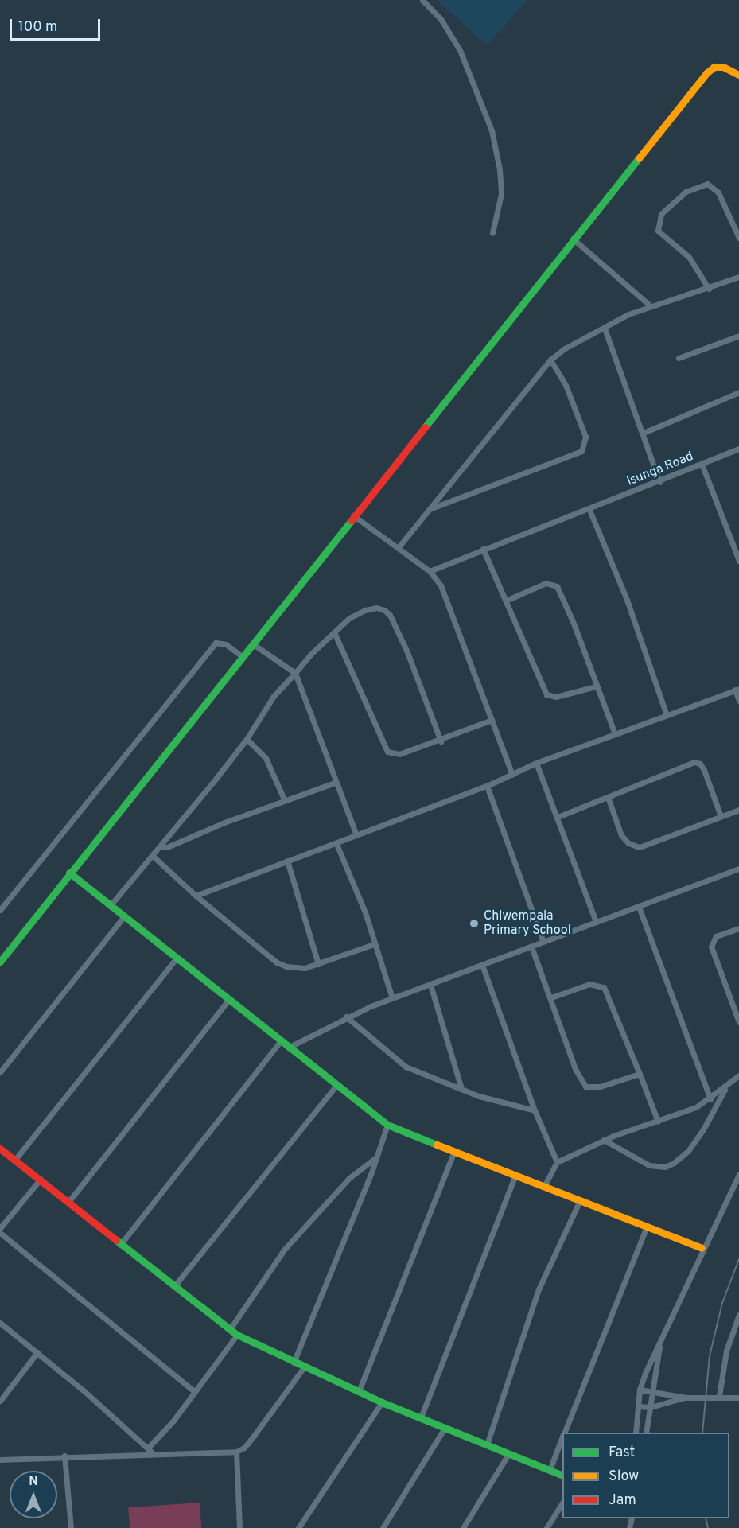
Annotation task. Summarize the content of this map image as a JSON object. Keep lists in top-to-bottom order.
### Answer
{
  "streets": {
    "street": ["Isunga Road"]
  },
  "places": ["Chiwempala Primary School"],
  "legend": ["Fast", "Slow", "Jam"],
  "scale_bar": "100 m",
  "north": "top"
}
